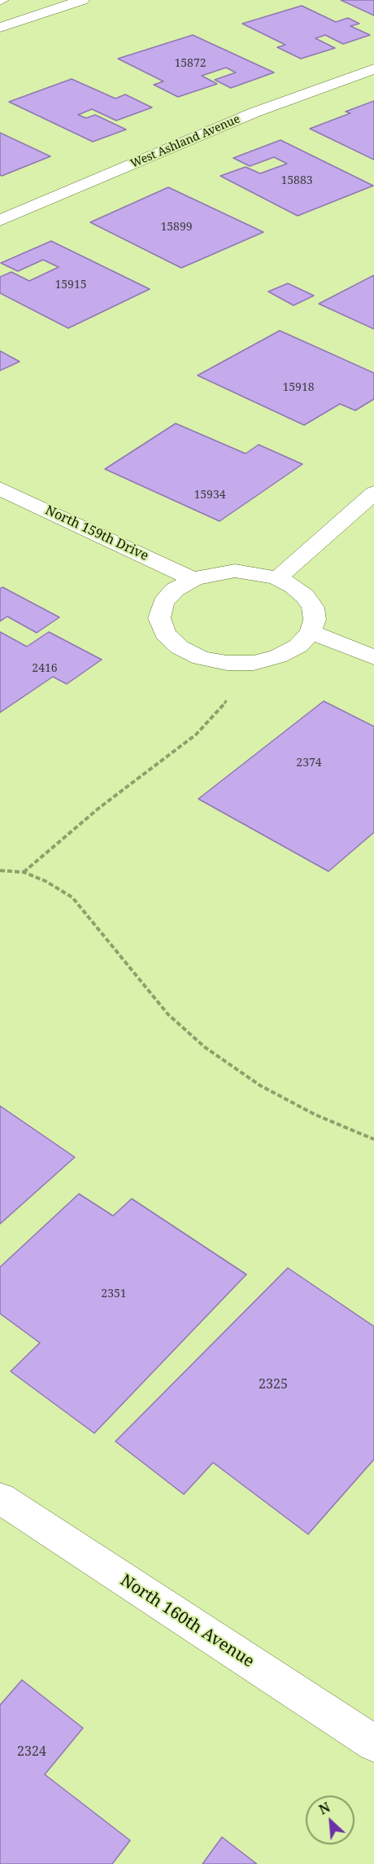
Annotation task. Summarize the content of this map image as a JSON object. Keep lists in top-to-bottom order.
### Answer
{
  "streets": {
    "street": ["West Ashland Avenue", "North 159th Drive", "North 160th Avenue"]
  },
  "house_numbers": [
    "15872",
    "15883",
    "15899",
    "15915",
    "15918",
    "15934",
    "2416",
    "2374",
    "2351",
    "2325",
    "2324"
  ],
  "north": "top left"
}
